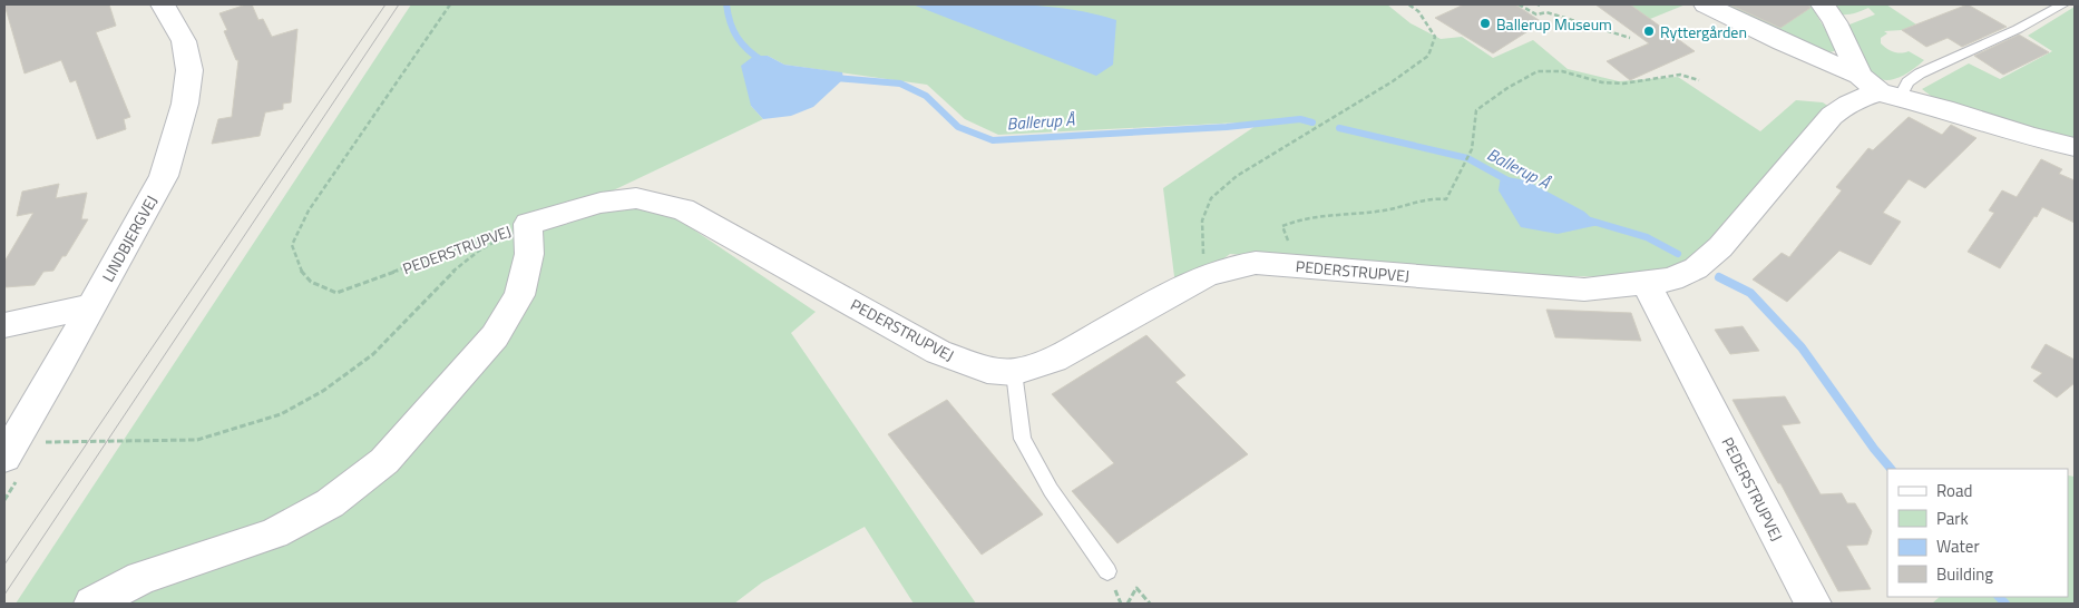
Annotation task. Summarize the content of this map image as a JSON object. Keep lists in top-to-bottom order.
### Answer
{
  "streets": {
    "street": ["LINDBJERGVEJ", "PEDERSTRUPVEJ"]
  },
  "water": ["Ballerup Å"],
  "places": ["Ballerup Museum", "Ryttergården"],
  "legend": [
    "Road",
    "Park",
    "Water",
    "Building"
  ]
}
